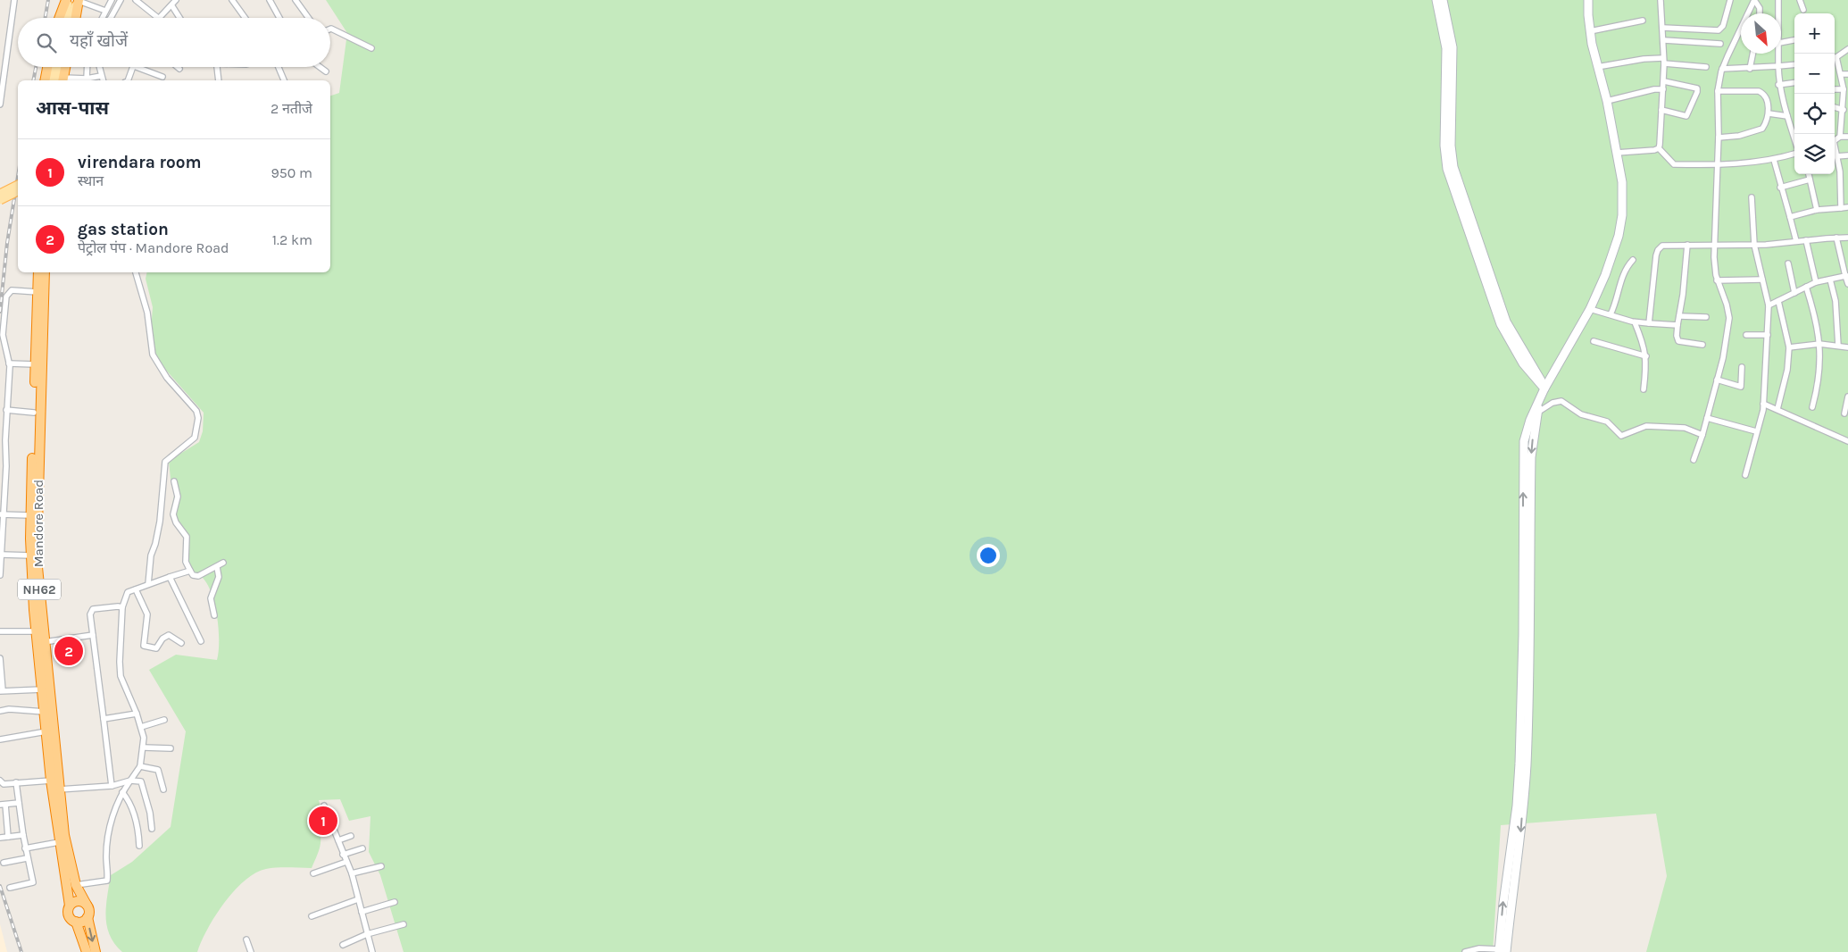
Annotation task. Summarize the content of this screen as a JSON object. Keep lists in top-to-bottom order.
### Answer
{
  "streets": {
    "highway": ["Mandore Road", "NH62"]
  },
  "crossings": [
    ["Mandore Road", "NH62"]
  ],
  "north": "bottom right",
  "page": {
    "map_buttons": ["+", "−"],
    "search": "यहाँ खोजें",
    "heading": ["आस-पास", "2 नतीजे"],
    "list": [
      {
        "mark": "1",
        "name": "virendara room",
        "note": "स्थान",
        "value": "950 m"
      },
      {
        "mark": "2",
        "name": "gas station",
        "note": "पेट्रोल पंप · Mandore Road",
        "value": "1.2 km"
      }
    ],
    "pins": ["2", "1"]
  }
}
